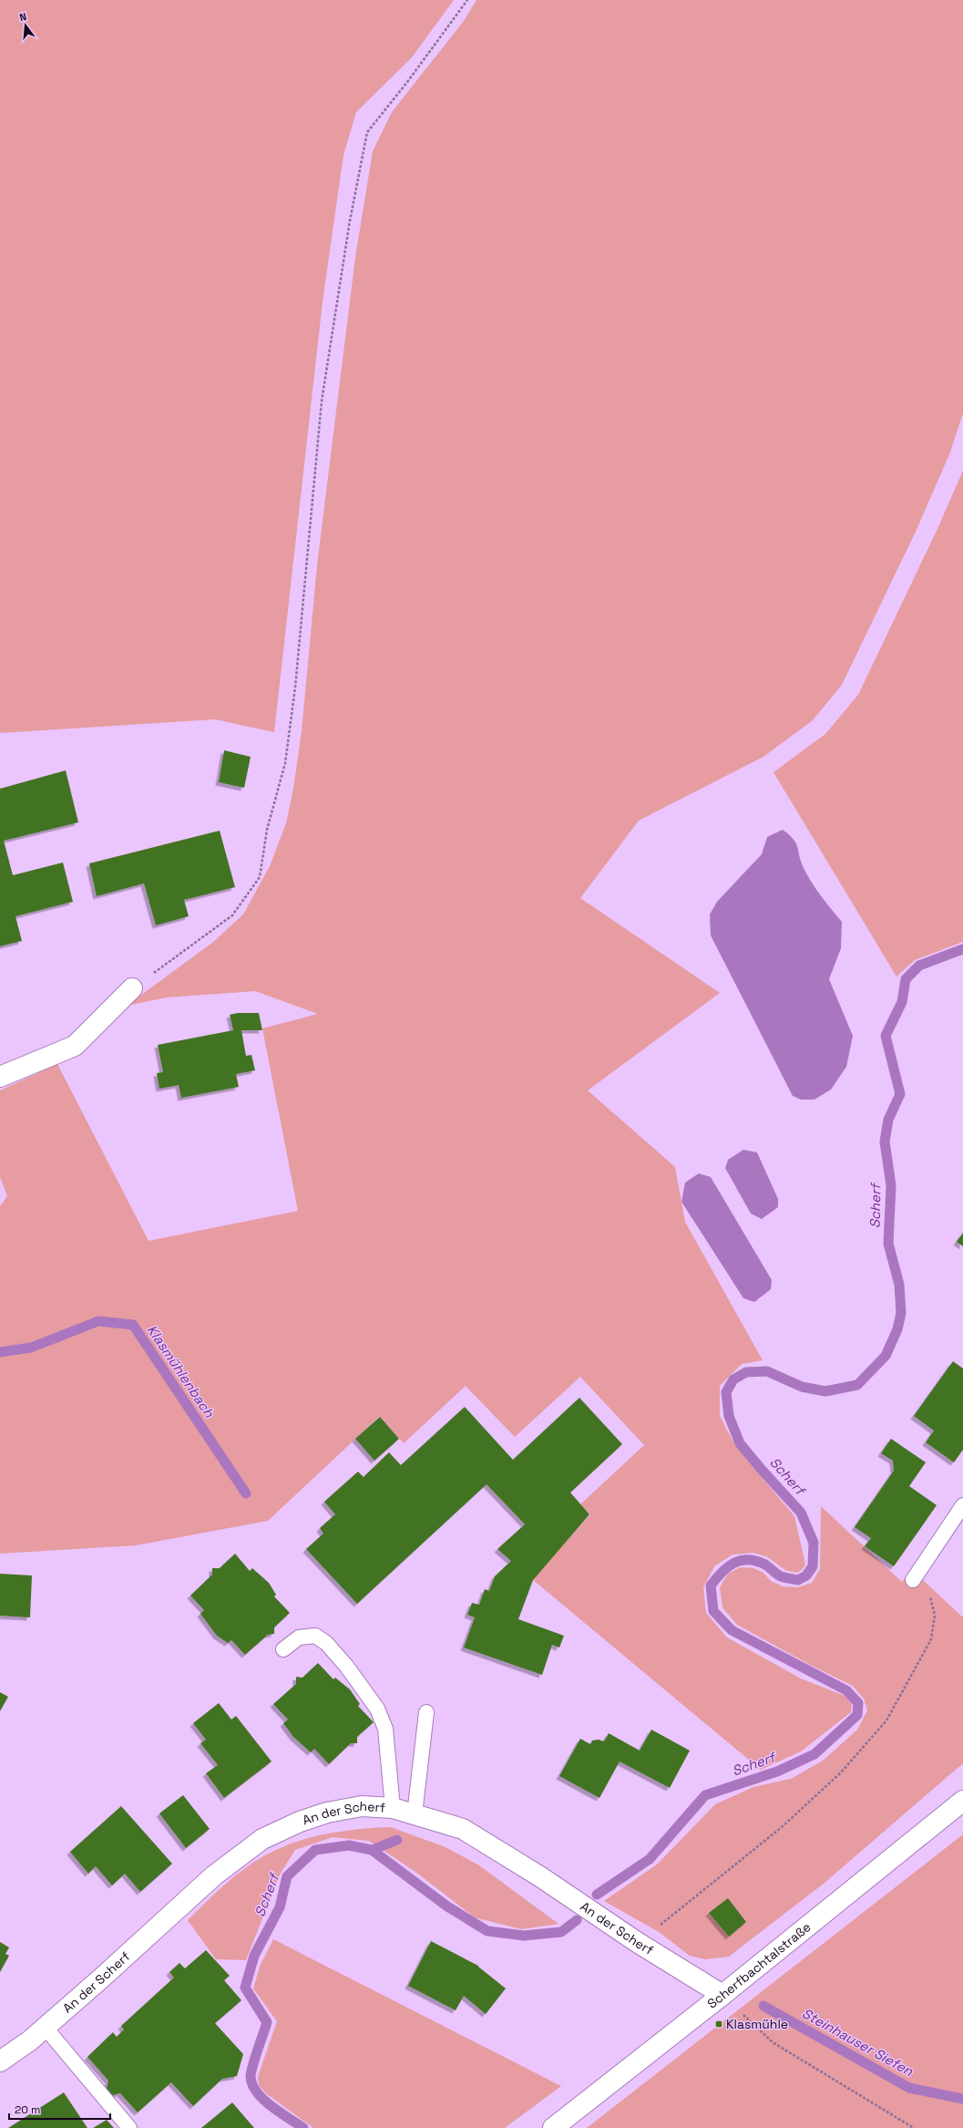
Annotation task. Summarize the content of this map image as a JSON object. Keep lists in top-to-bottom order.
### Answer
{
  "streets": {
    "street": ["An der Scherf", "Scherfbachtalstraße"]
  },
  "crossings": [
    ["An der Scherf", "Scherfbachtalstraße"]
  ],
  "water": ["Scherf", "Klasmühlenbach", "Steinhauser Siefen"],
  "places": {
    "transit": ["Klasmühle"]
  },
  "scale_bar": "20 m",
  "north": "top"
}
